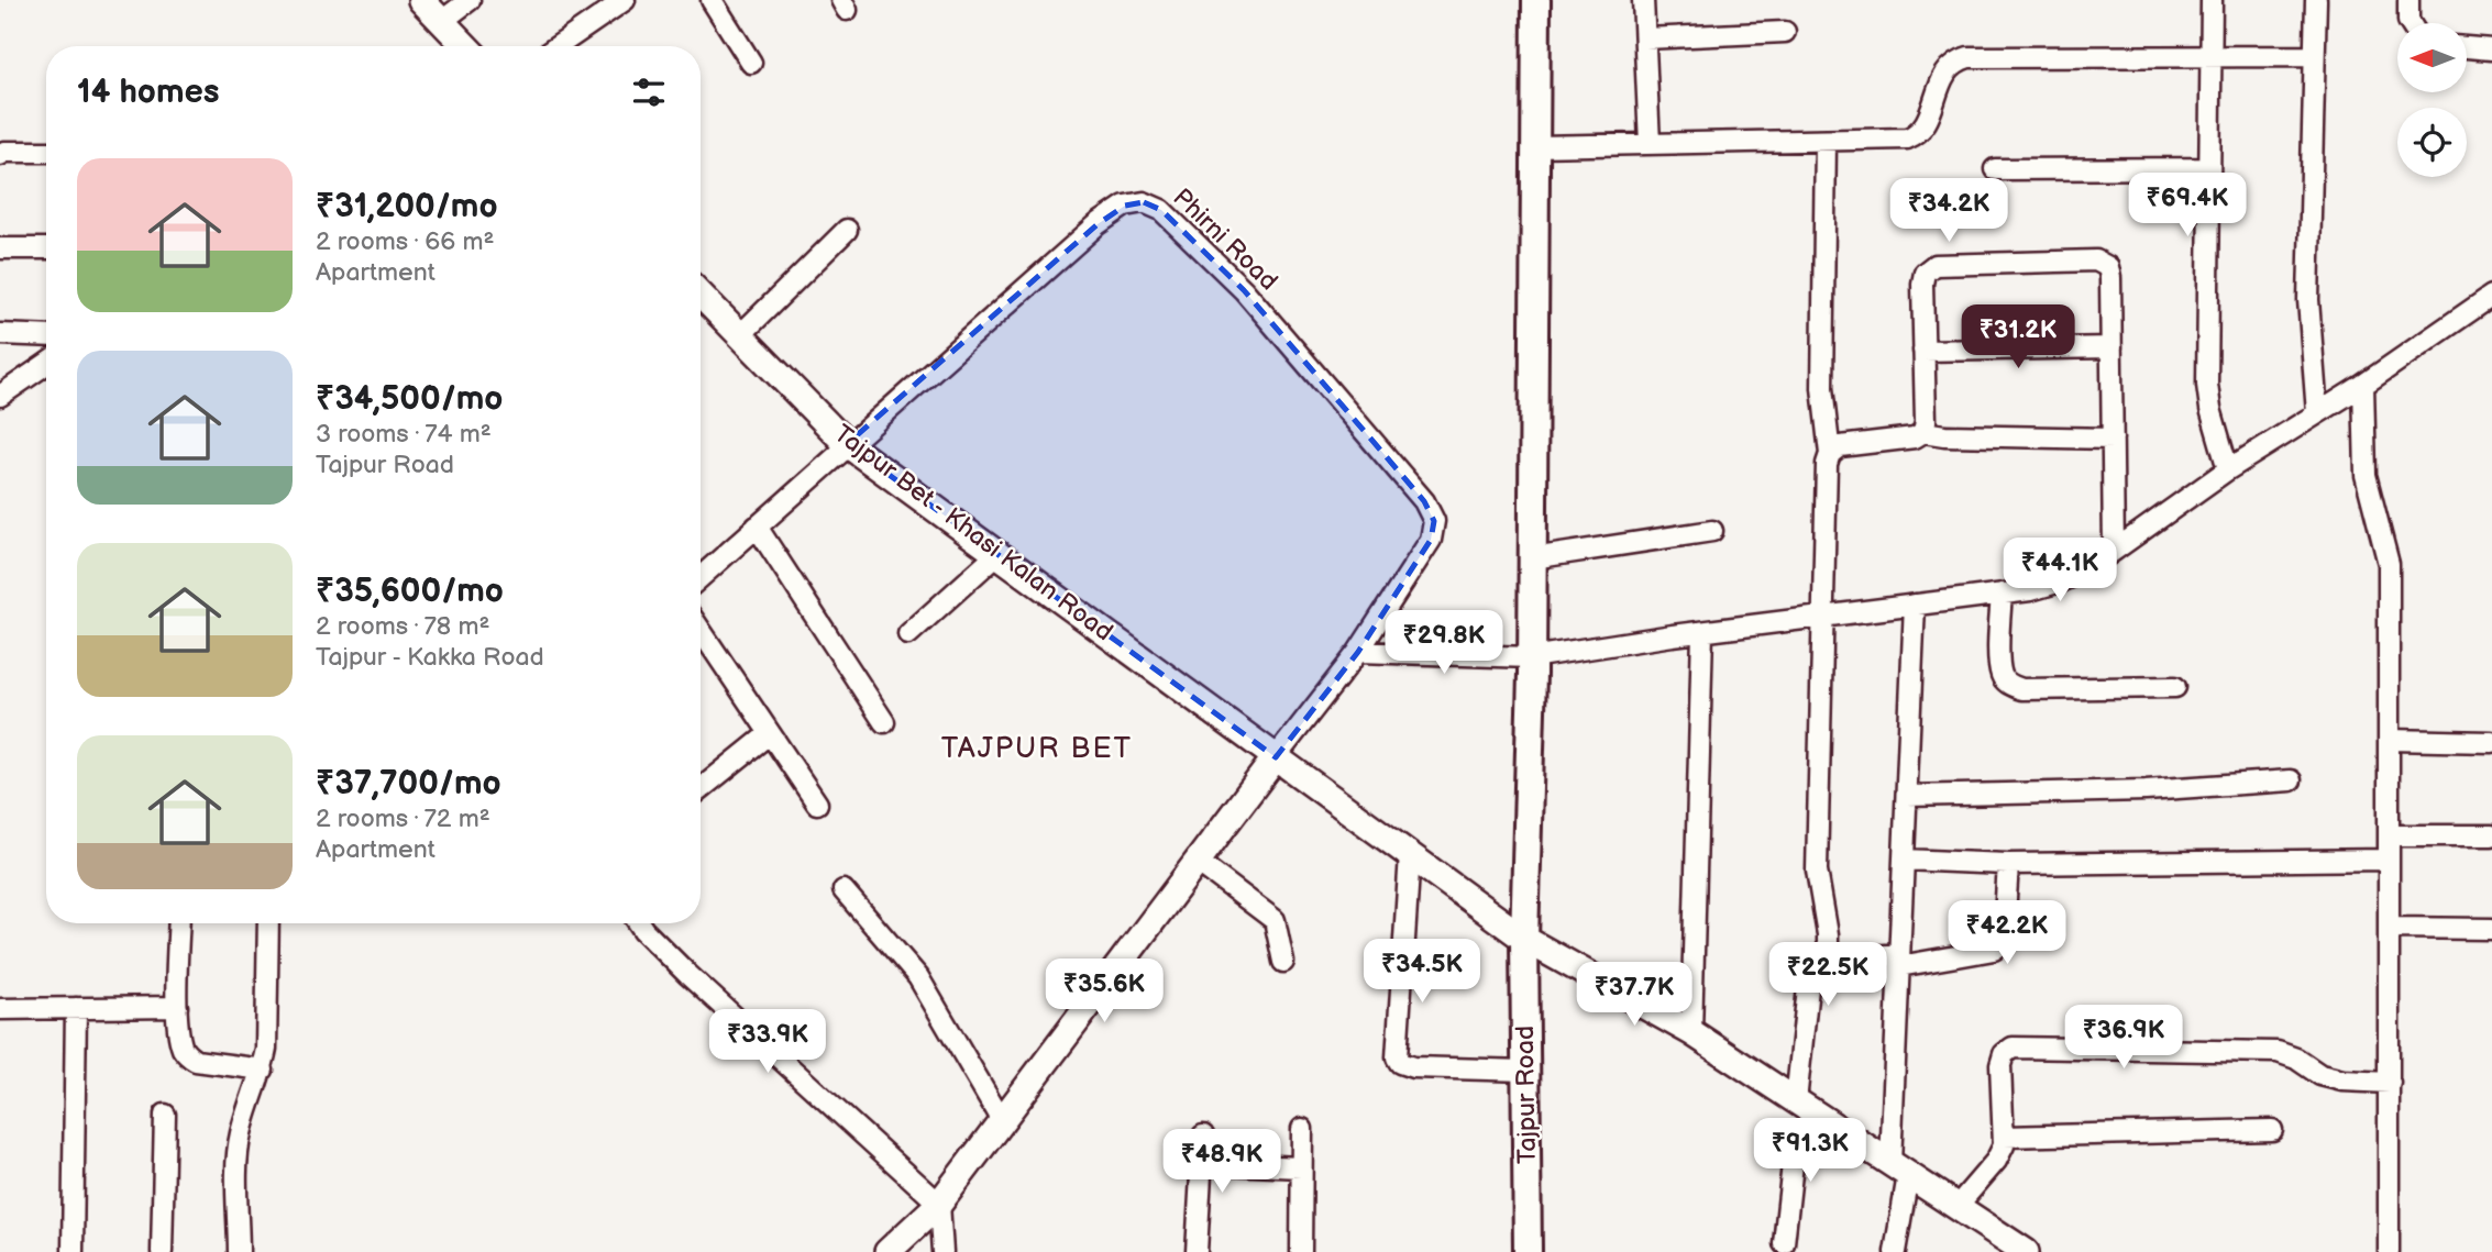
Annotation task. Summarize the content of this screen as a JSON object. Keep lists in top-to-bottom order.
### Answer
{
  "streets": {
    "main road": ["Tajpur Road"],
    "street": ["Phirni Road", "Tajpur Bet - Khasi Kalan Road"]
  },
  "crossings": [
    ["Phirni Road", "Tajpur Bet - Khasi Kalan Road"],
    ["Tajpur Bet - Khasi Kalan Road", "Tajpur Road"]
  ],
  "districts": ["TAJPUR BET"],
  "north": "left",
  "page": {
    "heading": "14 homes",
    "list": [
      {
        "name": "₹31,200/mo",
        "note": "2 rooms · 66 m² · Apartment"
      },
      {
        "name": "₹34,500/mo",
        "note": "3 rooms · 74 m² · Tajpur Road"
      },
      {
        "name": "₹35,600/mo",
        "note": "2 rooms · 78 m² · Tajpur - Kakka Road"
      },
      {
        "name": "₹37,700/mo",
        "note": "2 rooms · 72 m² · Apartment"
      }
    ],
    "price": [
      "₹69.4K",
      "₹34.2K",
      "₹31.2K",
      "₹44.1K",
      "₹29.8K",
      "₹42.2K",
      "₹34.5K",
      "₹22.5K",
      "₹35.6K",
      "₹37.7K",
      "₹36.9K",
      "₹33.9K",
      "₹91.3K",
      "₹48.9K"
    ]
  }
}
